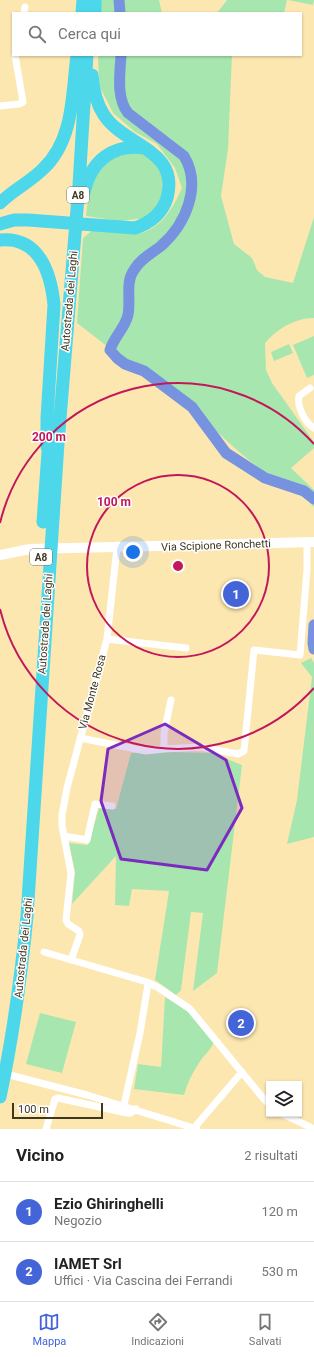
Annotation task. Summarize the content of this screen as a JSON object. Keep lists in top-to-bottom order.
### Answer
{
  "streets": {
    "highway": ["A8", "Autostrada dei Laghi"],
    "street": ["Via Scipione Ronchetti", "Via Monte Rosa"]
  },
  "crossings": [
    ["Via Scipione Ronchetti", "Via Monte Rosa"]
  ],
  "scale_bar": "100 m",
  "page": {
    "search": "Cerca qui",
    "pins": ["1", "2"],
    "scale": "100 m",
    "heading": ["Vicino", "2 risultati"],
    "list": [
      {
        "mark": "1",
        "name": "Ezio Ghiringhelli",
        "note": "Negozio",
        "value": "120 m"
      },
      {
        "mark": "2",
        "name": "IAMET Srl",
        "note": "Uffici · Via Cascina dei Ferrandi",
        "value": "530 m"
      }
    ],
    "nav": ["Mappa", "Indicazioni", "Salvati"]
  },
  "rings": ["200 m", "100 m"]
}
